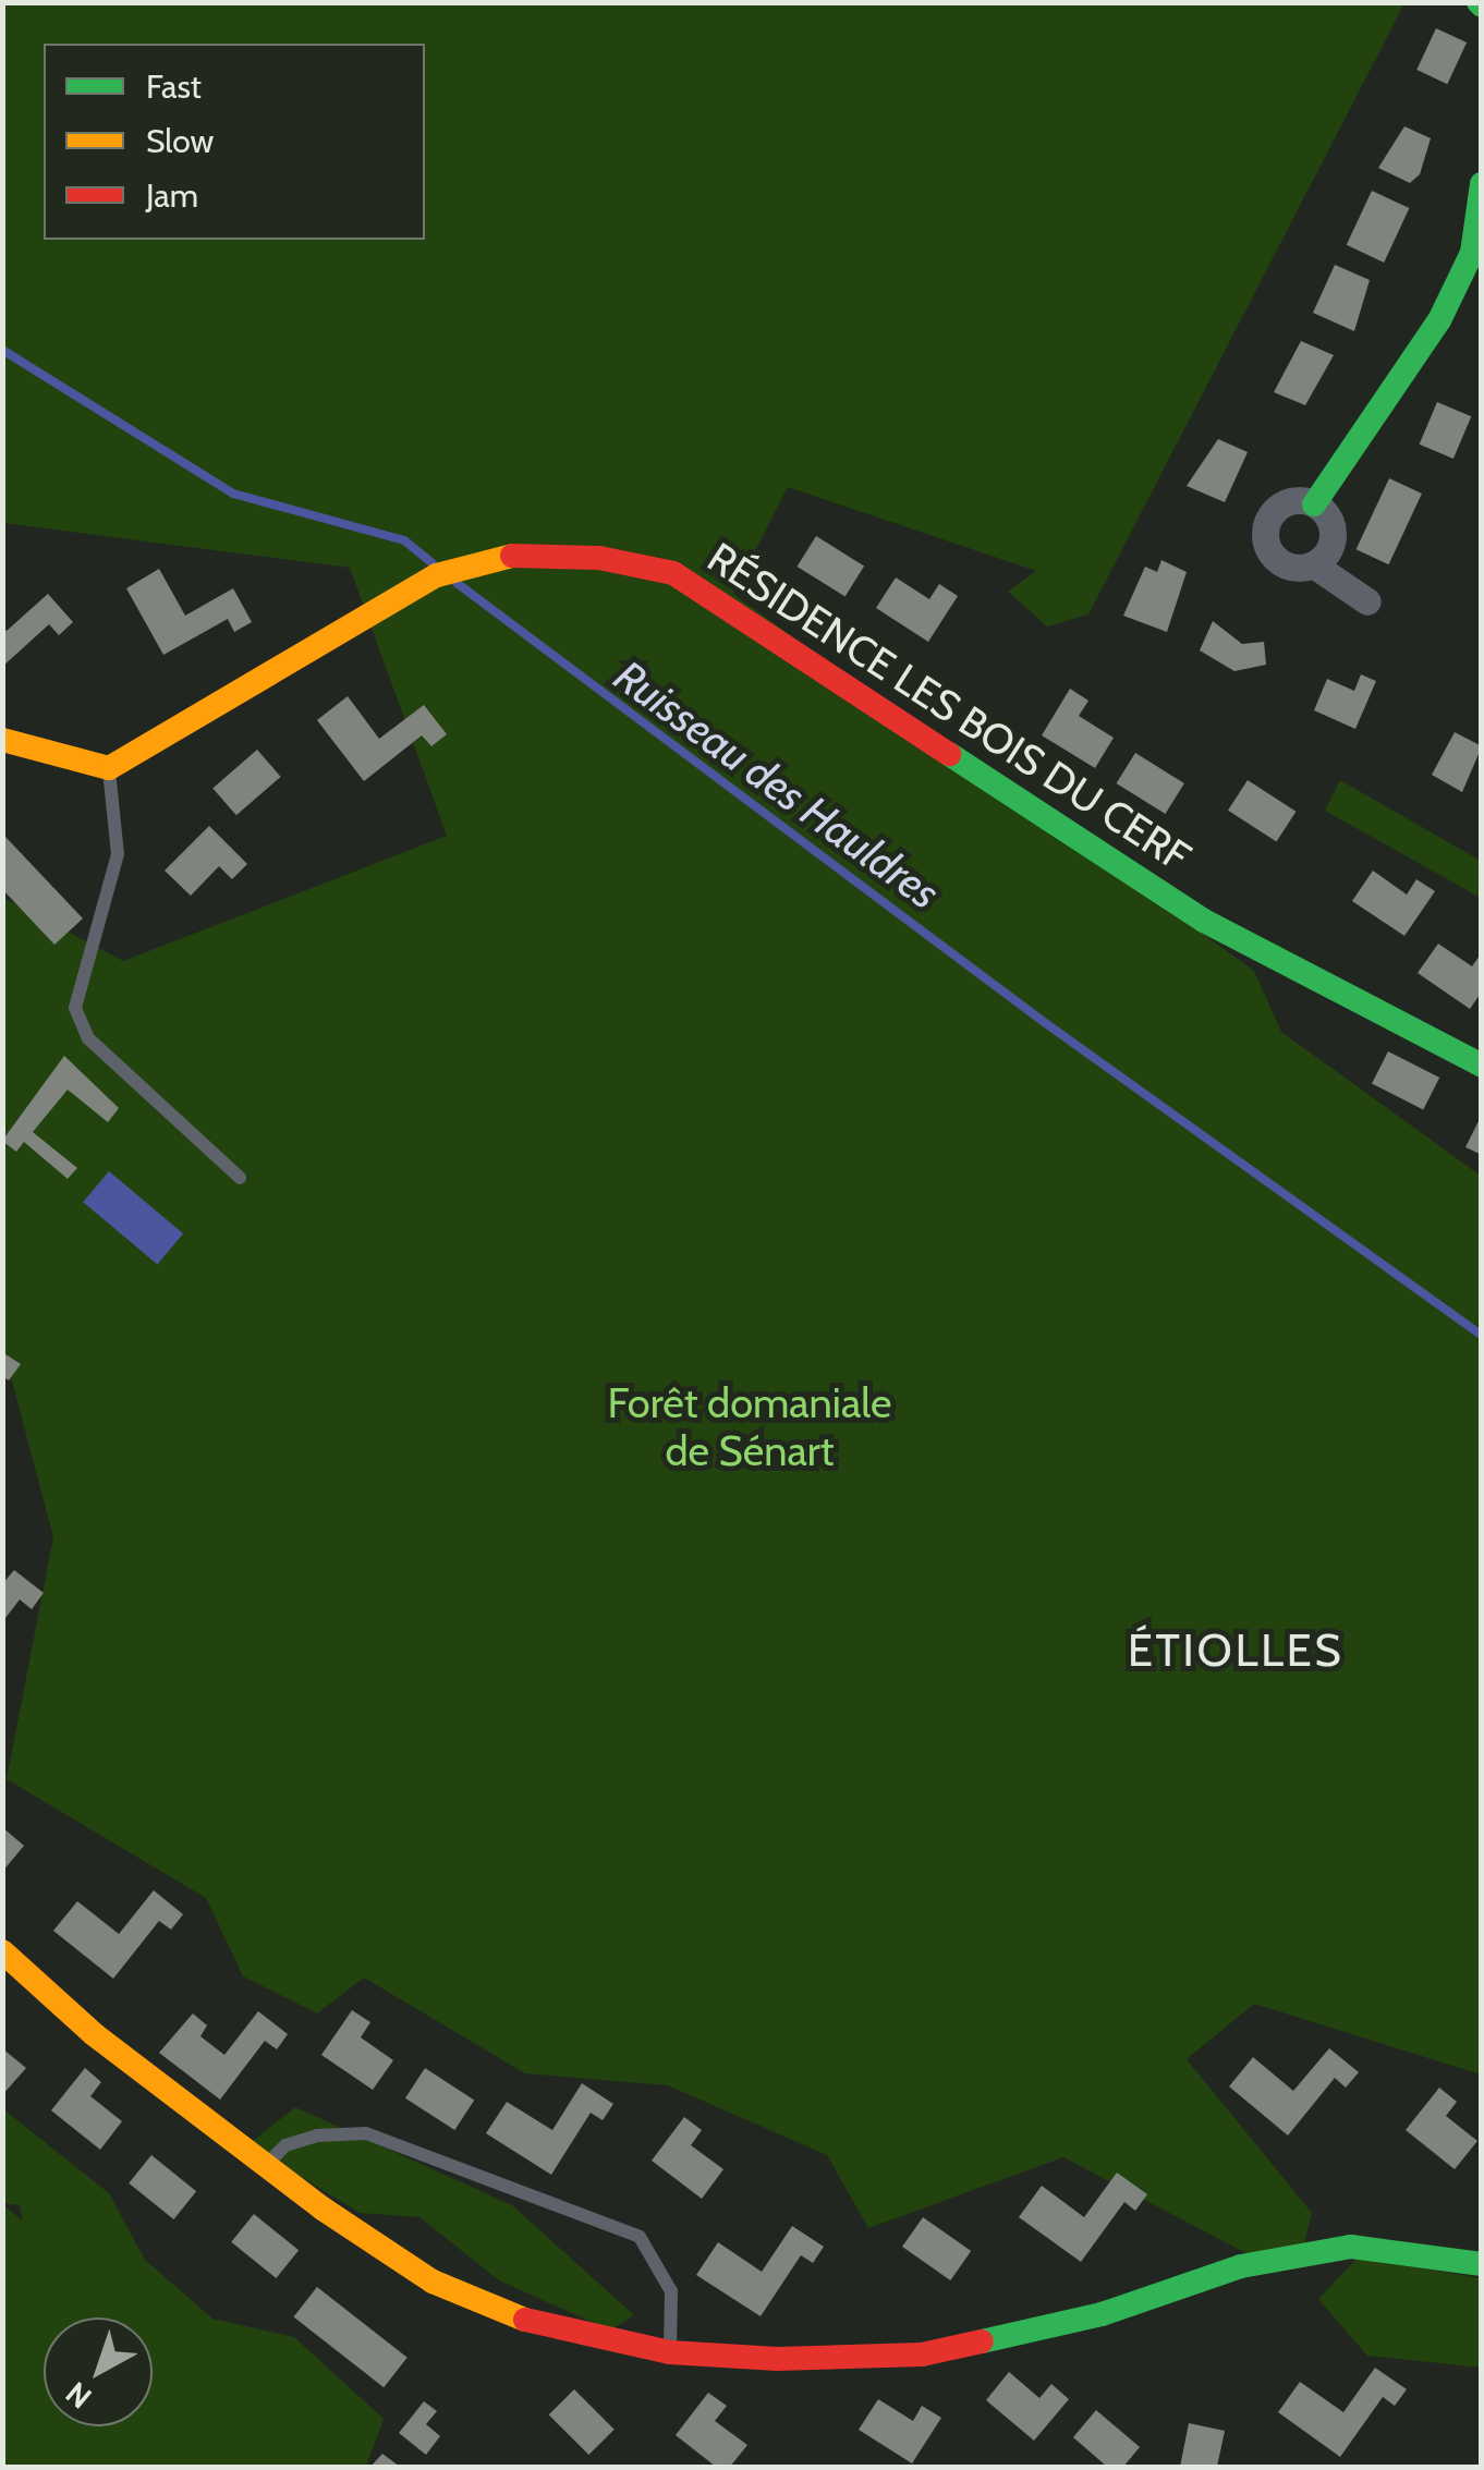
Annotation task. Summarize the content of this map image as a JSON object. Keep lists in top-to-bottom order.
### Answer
{
  "streets": {
    "street": ["RÉSIDENCE LES BOIS DU CERF"]
  },
  "districts": ["ÉTIOLLES"],
  "water": ["Ruisseau des Hauldres"],
  "parks": ["Forêt domaniale de Sénart"],
  "legend": ["Fast", "Slow", "Jam"],
  "north": "bottom left"
}
